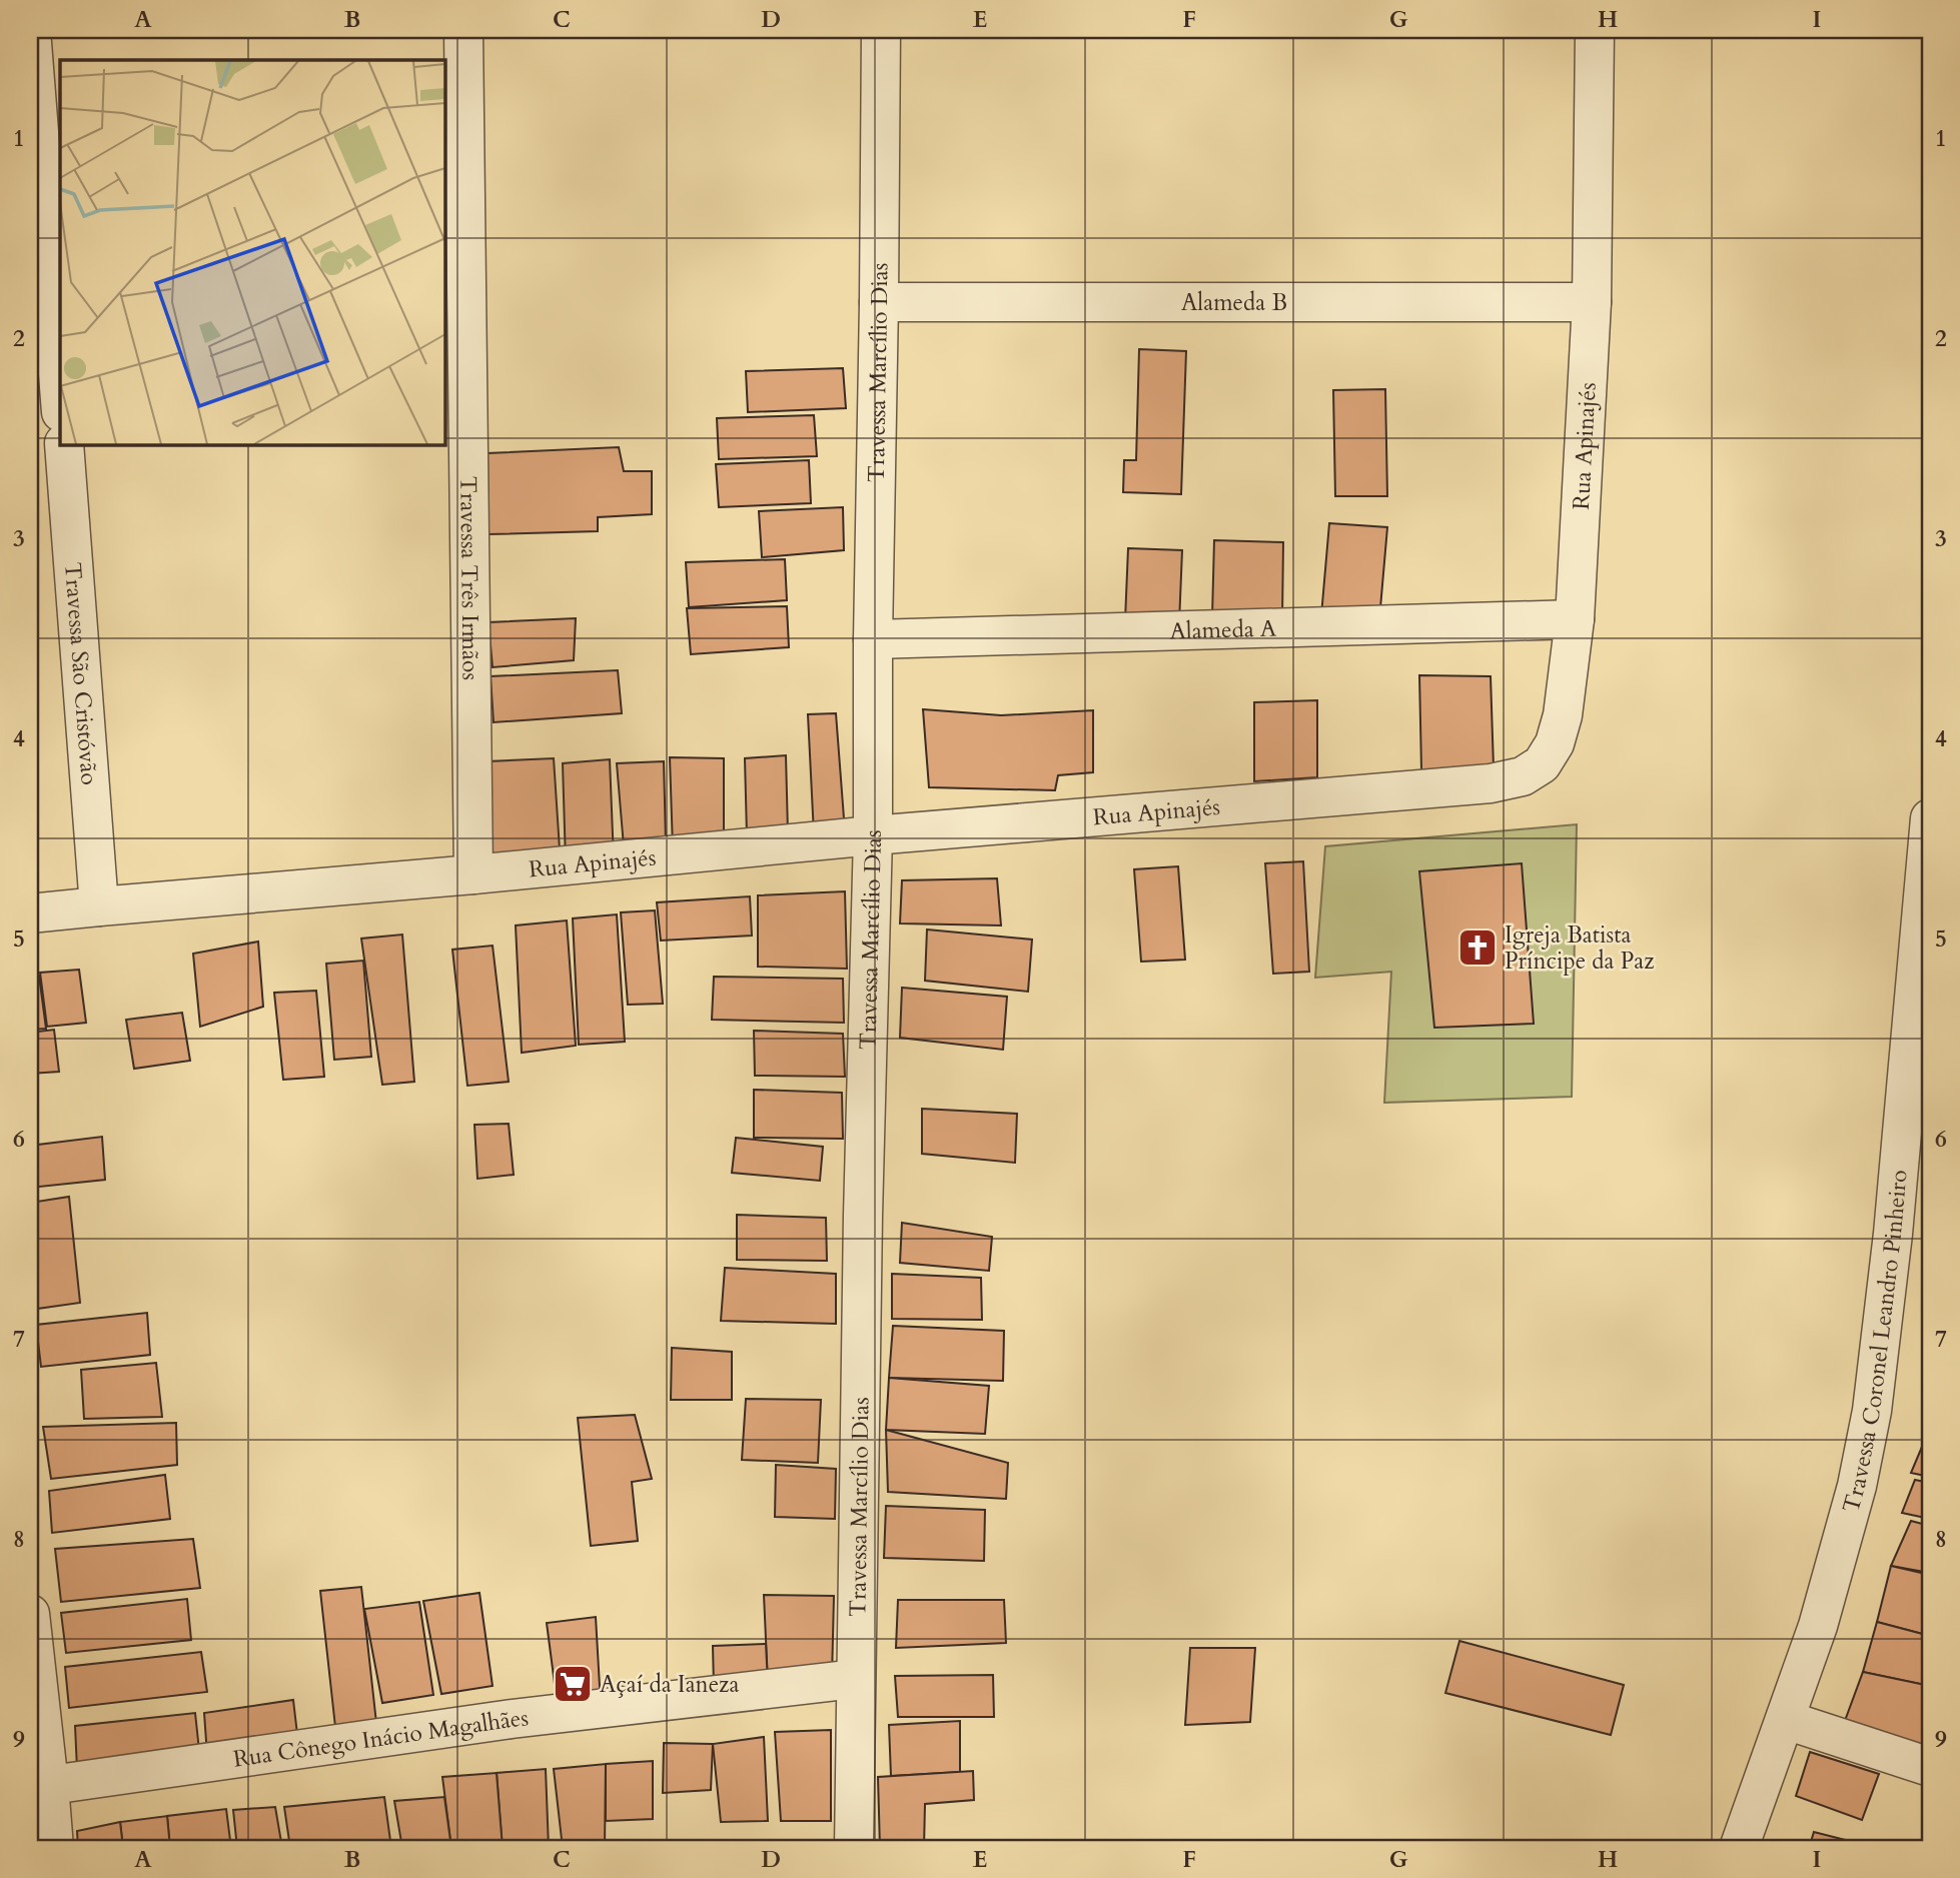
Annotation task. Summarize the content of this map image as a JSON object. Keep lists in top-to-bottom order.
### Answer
{
  "streets": {
    "street": [
      "Alameda B",
      "Travessa Marcílio Dias",
      "Rua Apinajés",
      "Travessa Três Irmãos",
      "Alameda A",
      "Travessa São Cristóvão",
      "Travessa Coronel Leandro Pinheiro",
      "Rua Cônego Inácio Magalhães"
    ]
  },
  "crossings": [
    ["Alameda B", "Travessa Marcílio Dias"],
    ["Alameda B", "Rua Apinajés"],
    ["Travessa Marcílio Dias", "Rua Apinajés"],
    ["Travessa Marcílio Dias", "Alameda A"],
    ["Travessa Marcílio Dias", "Rua Cônego Inácio Magalhães"],
    ["Rua Apinajés", "Travessa Três Irmãos"],
    ["Rua Apinajés", "Alameda A"],
    ["Rua Apinajés", "Travessa São Cristóvão"]
  ],
  "places": {
    "church": ["Igreja Batista Príncipe da Paz"],
    "supermarket": ["Açaí da Ianeza"]
  },
  "grid": {
    "columns": [
      "A",
      "B",
      "C",
      "D",
      "E",
      "F",
      "G",
      "H",
      "I"
    ],
    "rows": [
      "1",
      "2",
      "3",
      "4",
      "5",
      "6",
      "7",
      "8",
      "9"
    ]
  }
}
